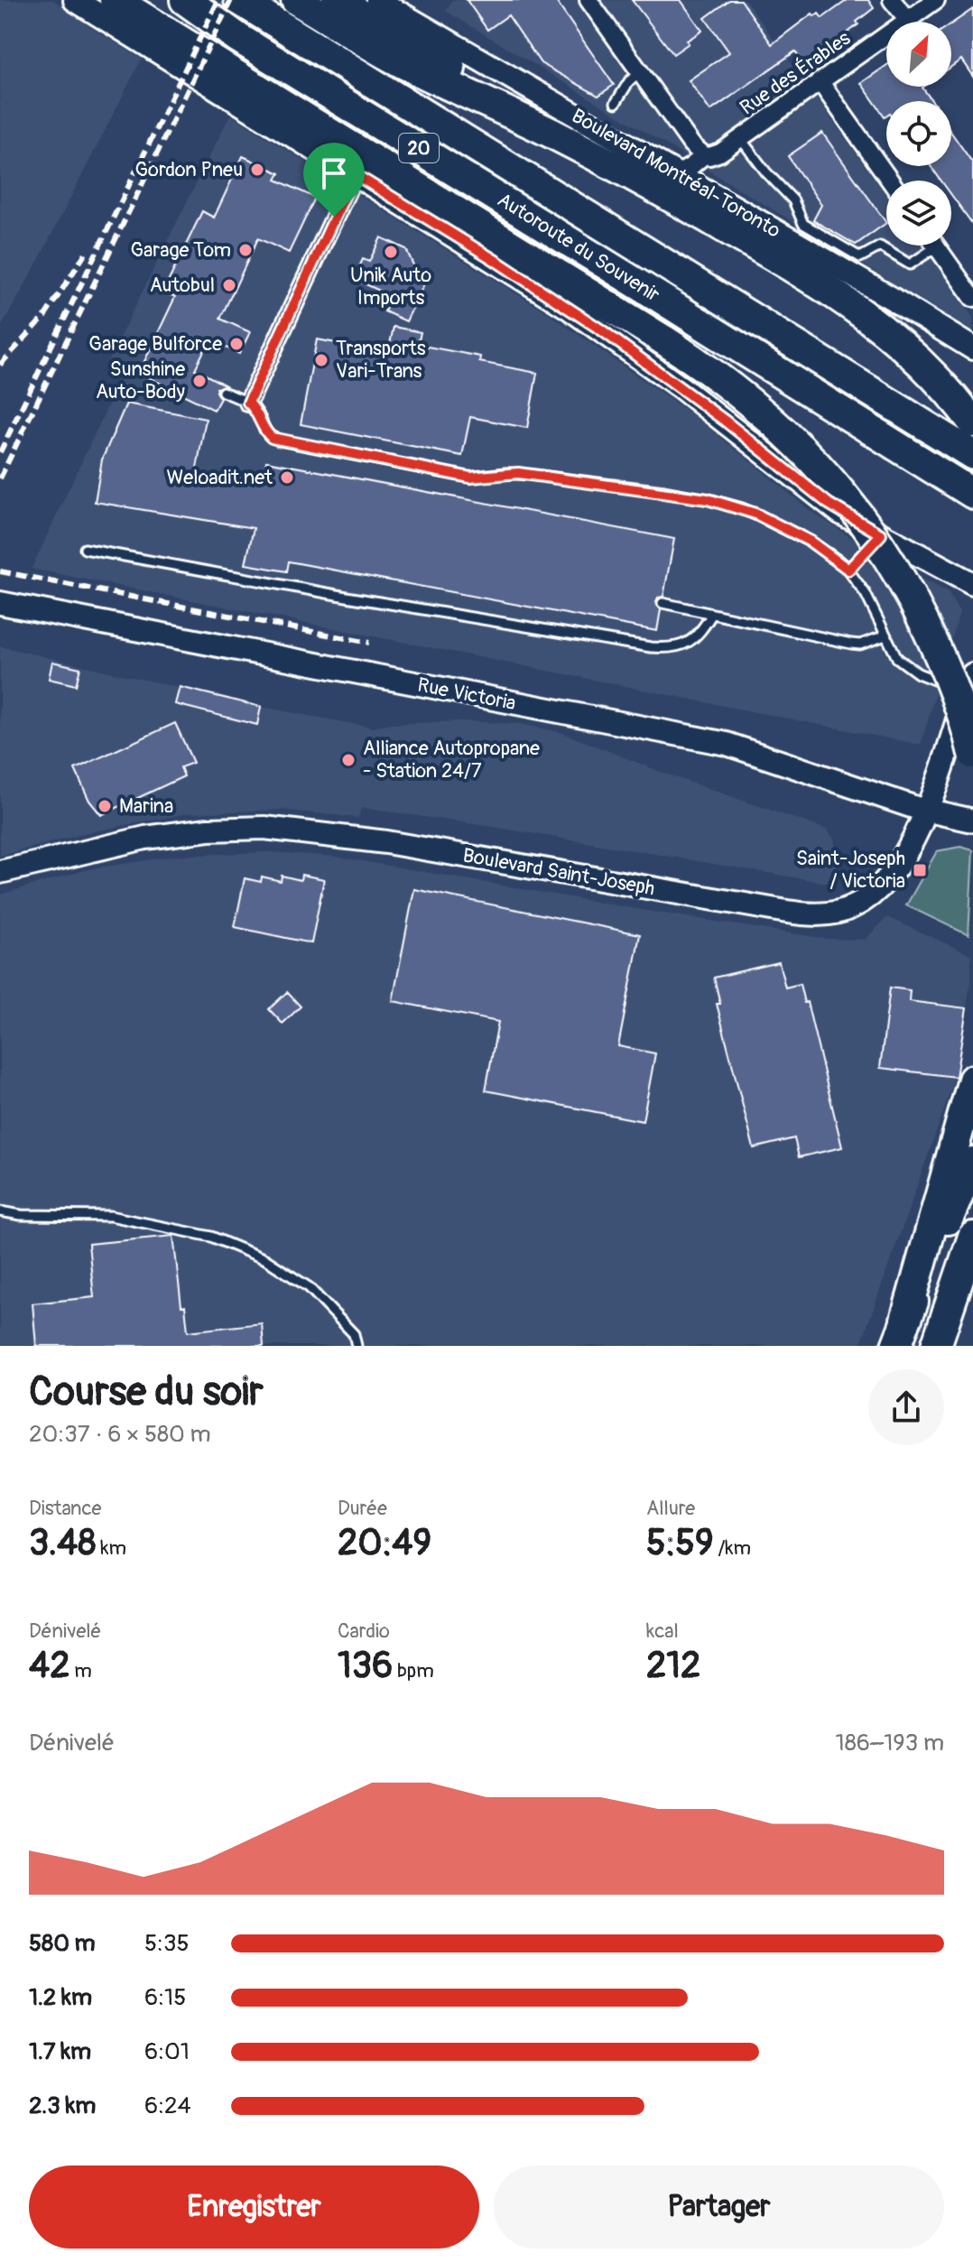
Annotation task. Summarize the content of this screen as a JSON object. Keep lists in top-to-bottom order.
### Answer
{
  "streets": {
    "highway": ["20", "Autoroute du Souvenir"],
    "main road": ["Boulevard Montréal-Toronto", "Rue Victoria", "Boulevard Saint-Joseph"],
    "street": ["Rue des Érables"]
  },
  "crossings": [
    ["Rue des Érables", "Boulevard Montréal-Toronto"],
    ["Rue Victoria", "Boulevard Saint-Joseph"]
  ],
  "places": {
    "other": [
      "Gordon Pneu",
      "Garage Tom",
      "Unik Auto Imports",
      "Autobul",
      "Garage Bulforce",
      "Transports Vari-Trans",
      "Sunshine Auto-Body",
      "Weloadit.net",
      "Alliance Autopropane - Station 24/7",
      "Marina"
    ],
    "transit": ["Saint-Joseph / Victoria"]
  },
  "north": "top right",
  "page": {
    "heading": ["Course du soir", "20:37 · 6 × 580 m"],
    "stats": [
      ["Distance", "3.48 km"],
      ["Durée", "20:49"],
      ["Allure", "5:59 /km"],
      ["Dénivelé", "42 m"],
      ["Cardio", "136 bpm"],
      ["kcal", "212"]
    ],
    "chart": ["Dénivelé", "186–193 m"],
    "list": [
      {
        "name": "580 m",
        "note": "5:35"
      },
      {
        "name": "1.2 km",
        "note": "6:15"
      },
      {
        "name": "1.7 km",
        "note": "6:01"
      },
      {
        "name": "2.3 km",
        "note": "6:24"
      }
    ],
    "buttons": ["Enregistrer", "Partager"]
  }
}
